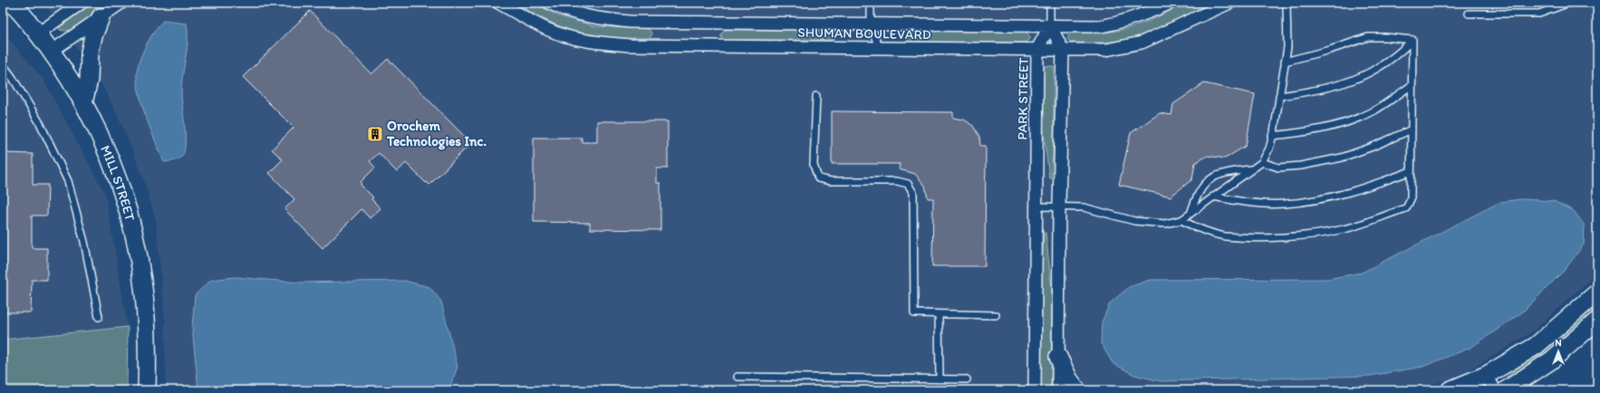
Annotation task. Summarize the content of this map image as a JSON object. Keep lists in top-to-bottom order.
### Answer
{
  "streets": {
    "main road": ["MILL STREET"],
    "street": ["SHUMAN BOULEVARD", "PARK STREET"]
  },
  "crossings": [
    ["SHUMAN BOULEVARD", "PARK STREET"]
  ],
  "places": {
    "building": ["Orochem Technologies Inc."]
  },
  "north": "top"
}
